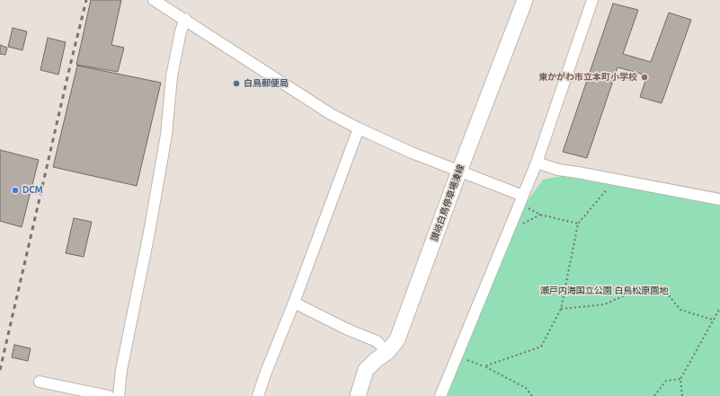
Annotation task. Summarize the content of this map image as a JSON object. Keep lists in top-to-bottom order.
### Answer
{
  "streets": {
    "main road": ["讃岐白鳥停車場湊線"]
  },
  "parks": ["瀬戸内海国立公園 白鳥松原園地"],
  "places": ["東かがわ市立本町小学校", "白鳥郵便局", "DCM"]
}
